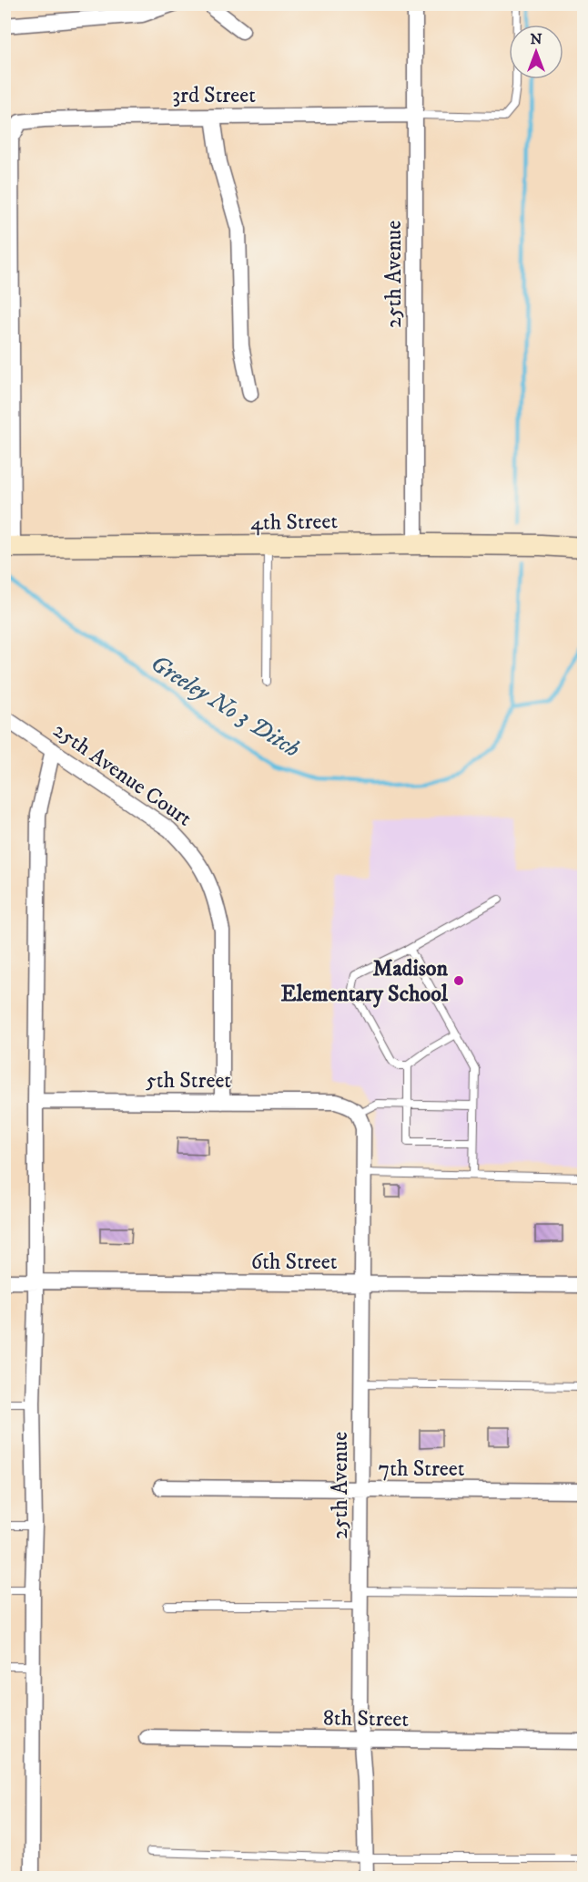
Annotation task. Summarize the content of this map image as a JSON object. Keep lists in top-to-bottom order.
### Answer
{
  "streets": {
    "main road": ["4th Street"],
    "street": [
      "3rd Street",
      "25th Avenue",
      "25th Avenue Court",
      "5th Street",
      "6th Street",
      "7th Street",
      "8th Street"
    ]
  },
  "crossings": [
    ["3rd Street", "25th Avenue"],
    ["3rd Street", "4th Street"],
    ["25th Avenue", "4th Street"],
    ["25th Avenue", "5th Street"],
    ["25th Avenue", "6th Street"],
    ["25th Avenue", "7th Street"],
    ["25th Avenue", "8th Street"],
    ["25th Avenue Court", "5th Street"]
  ],
  "water": ["Greeley No 3 Ditch"],
  "places": ["Madison Elementary School"],
  "north": "top"
}
